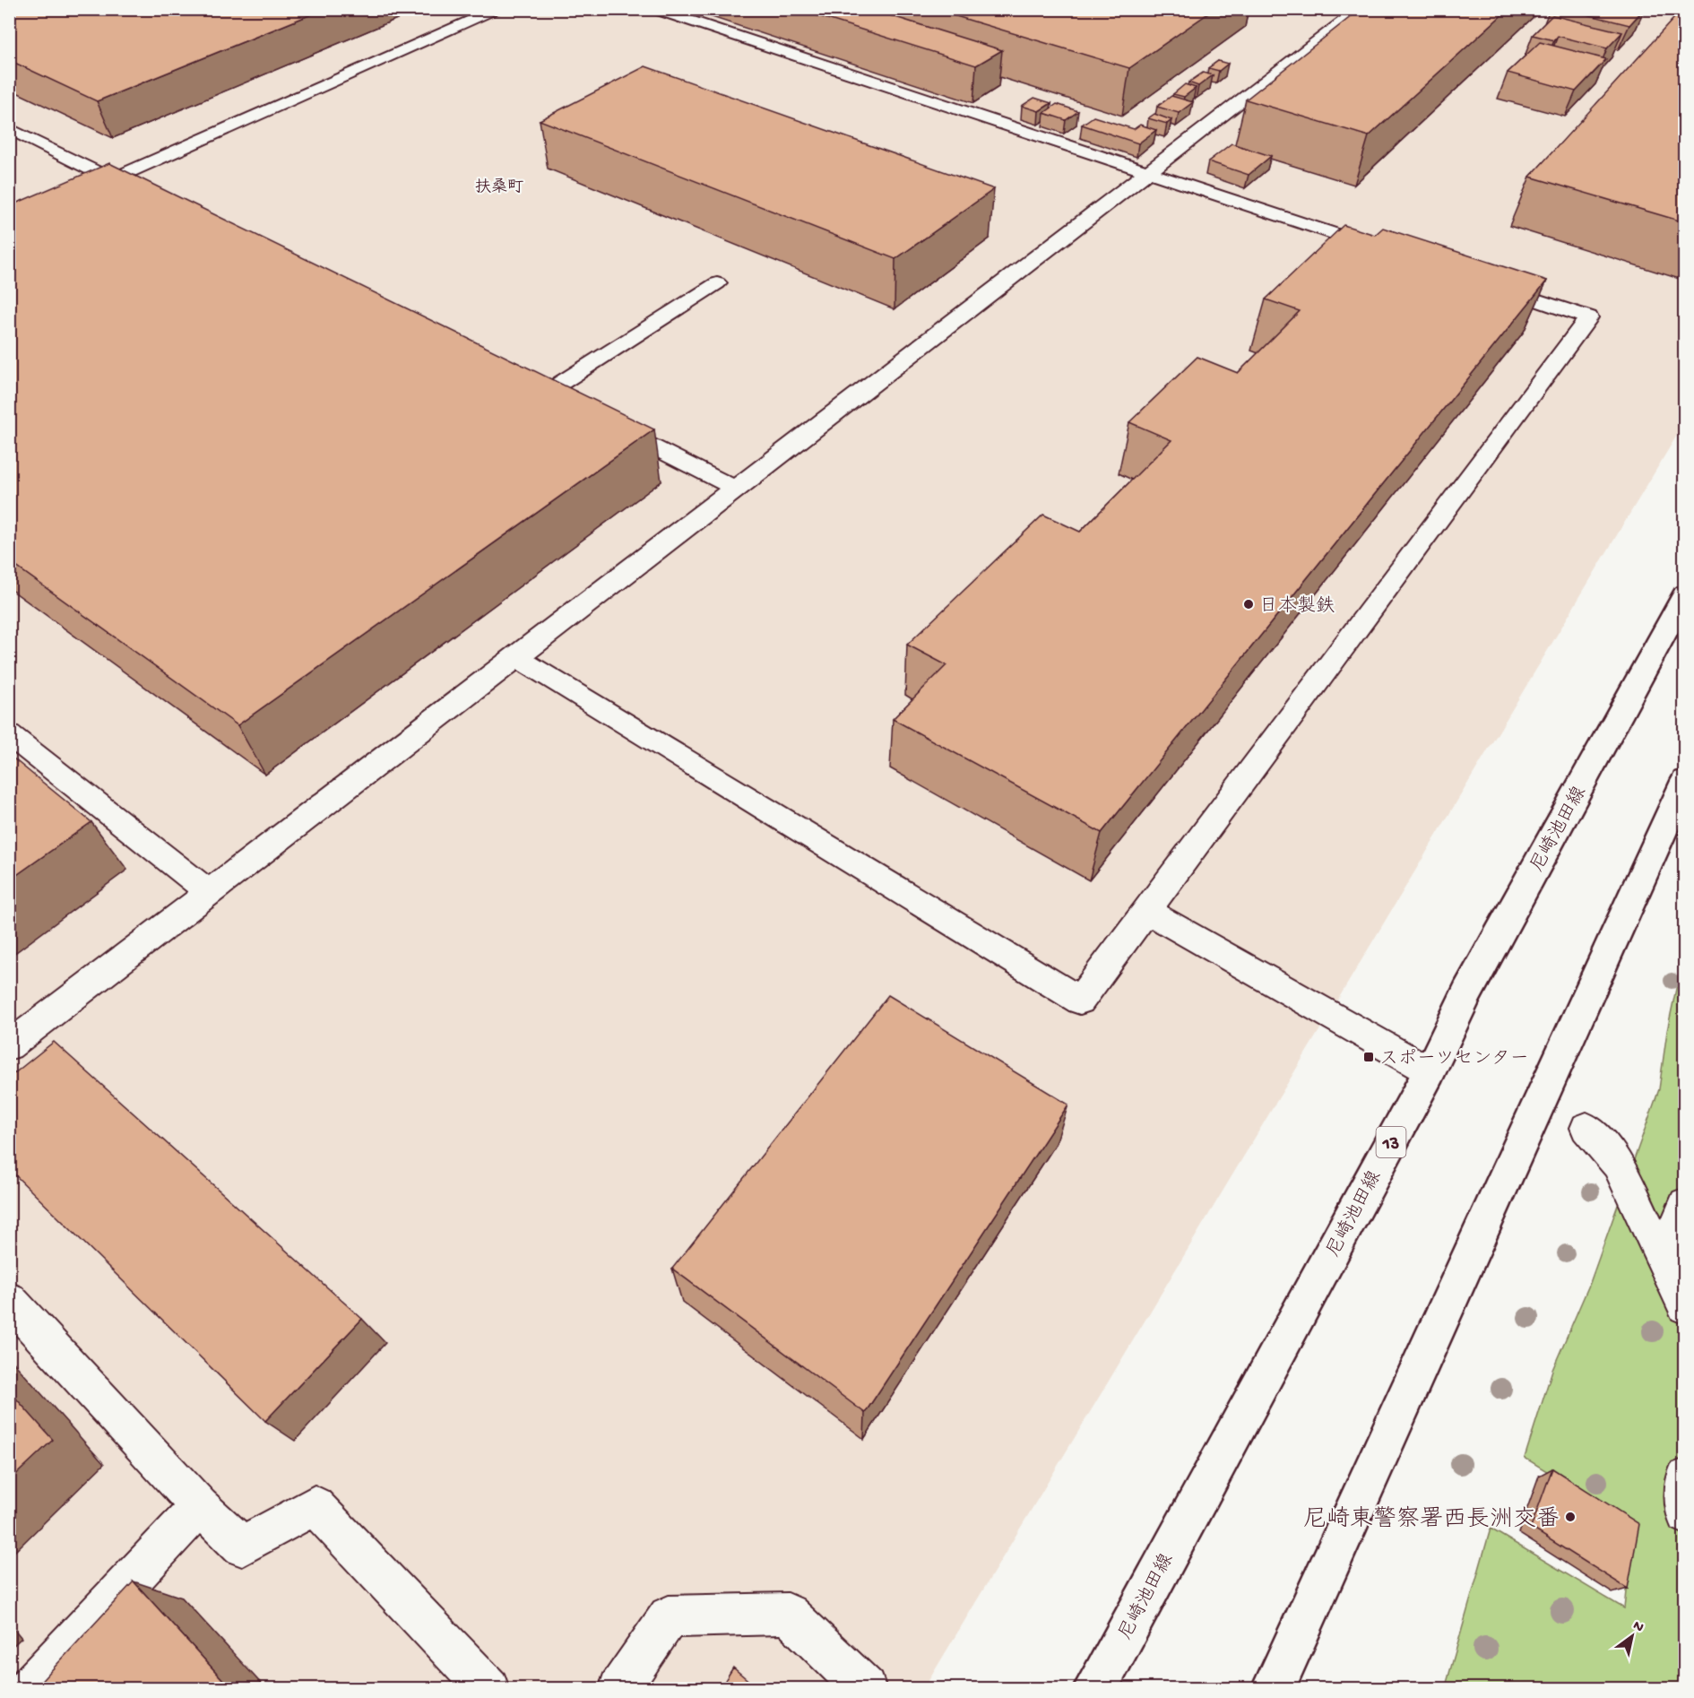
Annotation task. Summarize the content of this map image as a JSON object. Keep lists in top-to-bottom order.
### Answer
{
  "streets": {
    "main road": ["尼崎池田線", "13"]
  },
  "districts": ["扶桑町"],
  "places": {
    "other": ["日本製鉄", "尼崎東警察署西長洲交番"],
    "transit": ["スポーツセンター"]
  },
  "north": "top right"
}
